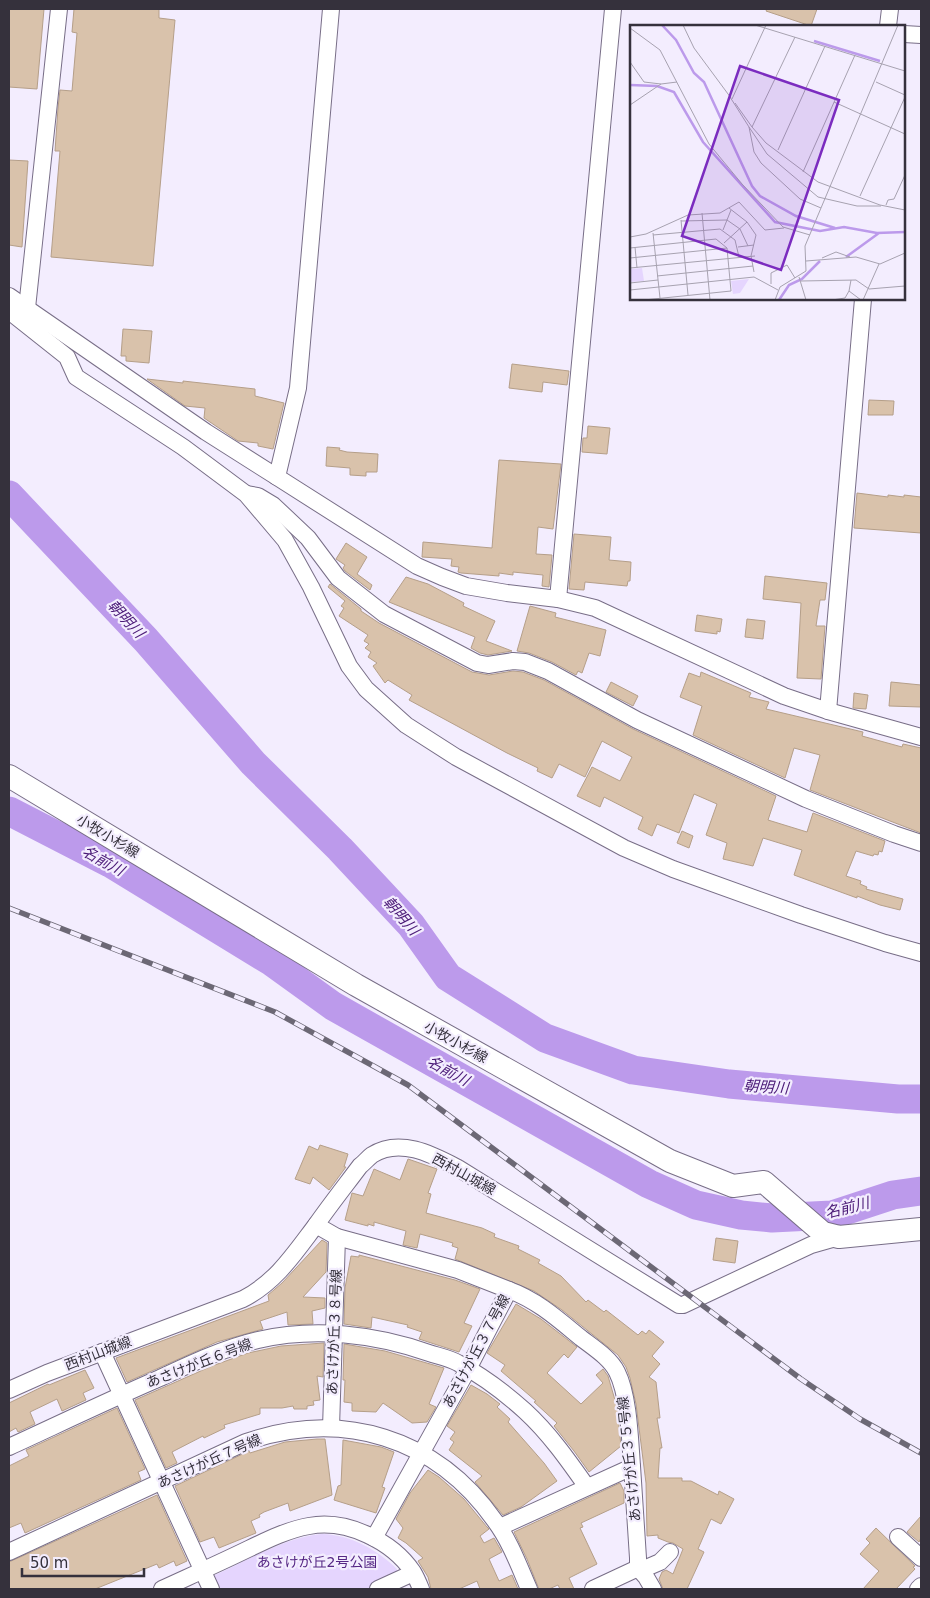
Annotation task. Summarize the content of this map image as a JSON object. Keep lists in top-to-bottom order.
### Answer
{
  "streets": {
    "main road": ["小牧小杉線"],
    "street": [
      "西村山城線",
      "あさけが丘３８号線",
      "あさけが丘３７号線",
      "あさけが丘６号線",
      "あさけが丘３５号線",
      "あさけが丘７号線"
    ]
  },
  "crossings": [
    ["小牧小杉線", "西村山城線"],
    ["西村山城線", "あさけが丘３７号線"],
    ["あさけが丘３８号線", "あさけが丘３７号線"],
    ["あさけが丘３８号線", "あさけが丘６号線"],
    ["あさけが丘３８号線", "あさけが丘７号線"],
    ["あさけが丘３７号線", "あさけが丘６号線"],
    ["あさけが丘３７号線", "あさけが丘３５号線"],
    ["あさけが丘３７号線", "あさけが丘７号線"]
  ],
  "water": ["朝明川", "名前川"],
  "parks": ["あさけが丘2号公園"],
  "scale_bar": "50 m"
}
